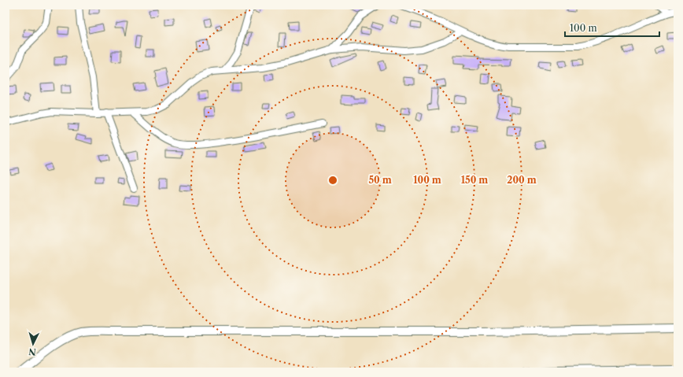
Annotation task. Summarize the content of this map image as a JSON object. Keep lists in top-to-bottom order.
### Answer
{
  "scale_bar": "100 m",
  "north": "bottom",
  "rings": [
    "50 m",
    "100 m",
    "150 m",
    "200 m"
  ]
}
